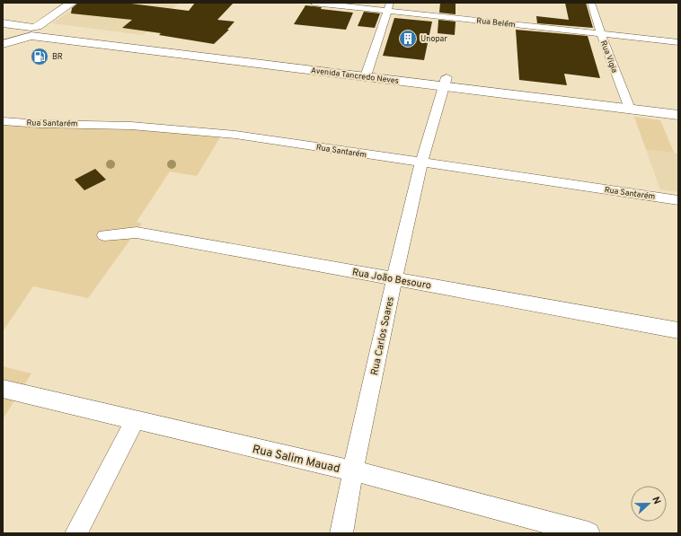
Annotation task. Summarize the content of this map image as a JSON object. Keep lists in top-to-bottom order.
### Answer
{
  "streets": {
    "street": [
      "Rua Belém",
      "Rua Vigia",
      "Avenida Tancredo Neves",
      "Rua Santarém",
      "Rua João Besouro",
      "Rua Carlos Soares",
      "Rua Salim Mauad"
    ]
  },
  "crossings": [
    ["Rua Belém", "Rua Vigia"],
    ["Rua Vigia", "Avenida Tancredo Neves"],
    ["Avenida Tancredo Neves", "Rua Carlos Soares"],
    ["Rua Santarém", "Rua Carlos Soares"],
    ["Rua João Besouro", "Rua Carlos Soares"],
    ["Rua Carlos Soares", "Rua Salim Mauad"]
  ],
  "places": {
    "building": ["Unopar"],
    "fuel station": ["BR"]
  },
  "north": "right"
}
